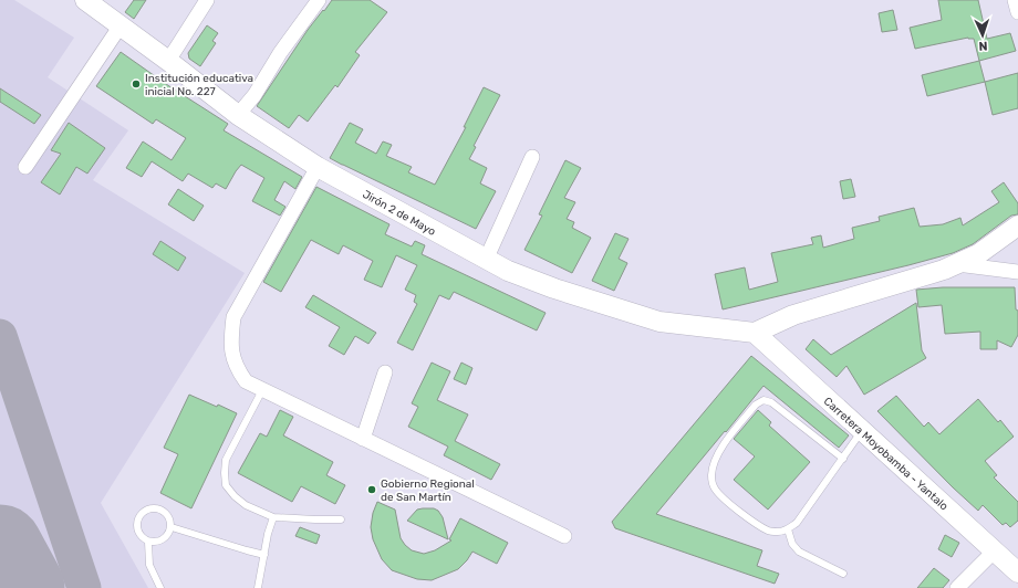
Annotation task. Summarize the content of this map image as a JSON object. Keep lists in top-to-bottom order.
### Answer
{
  "streets": {
    "main road": ["Jirón 2 de Mayo", "Carretera Moyobamba - Yantalo"]
  },
  "crossings": [
    ["Jirón 2 de Mayo", "Carretera Moyobamba - Yantalo"]
  ],
  "places": ["Institución educativa inicial No. 227", "Gobierno Regional de San Martín"],
  "north": "bottom"
}
